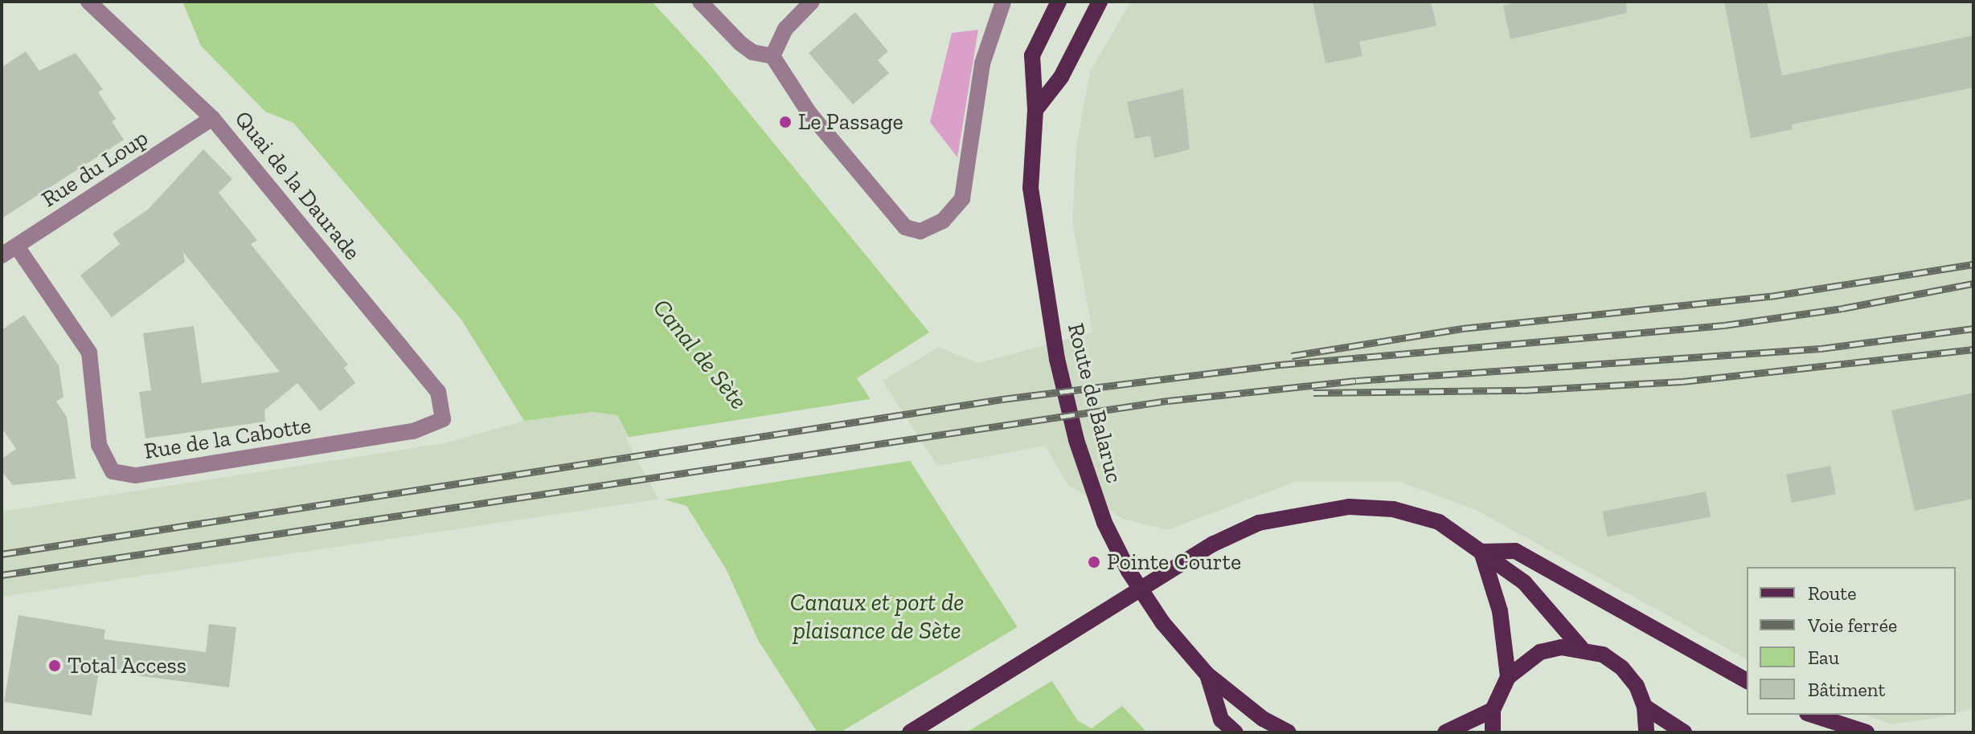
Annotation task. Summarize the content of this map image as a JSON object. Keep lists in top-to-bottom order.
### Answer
{
  "streets": {
    "main road": ["Route de Balaruc"],
    "street": ["Rue du Loup", "Quai de la Daurade", "Rue de la Cabotte"]
  },
  "crossings": [
    ["Rue du Loup", "Quai de la Daurade"],
    ["Rue du Loup", "Rue de la Cabotte"],
    ["Quai de la Daurade", "Rue de la Cabotte"]
  ],
  "water": ["Canal de Sète", "Canaux et port de plaisance de Sète"],
  "places": ["Le Passage", "Pointe Courte", "Total Access"],
  "legend": [
    "Route",
    "Voie ferrée",
    "Eau",
    "Bâtiment"
  ]
}
